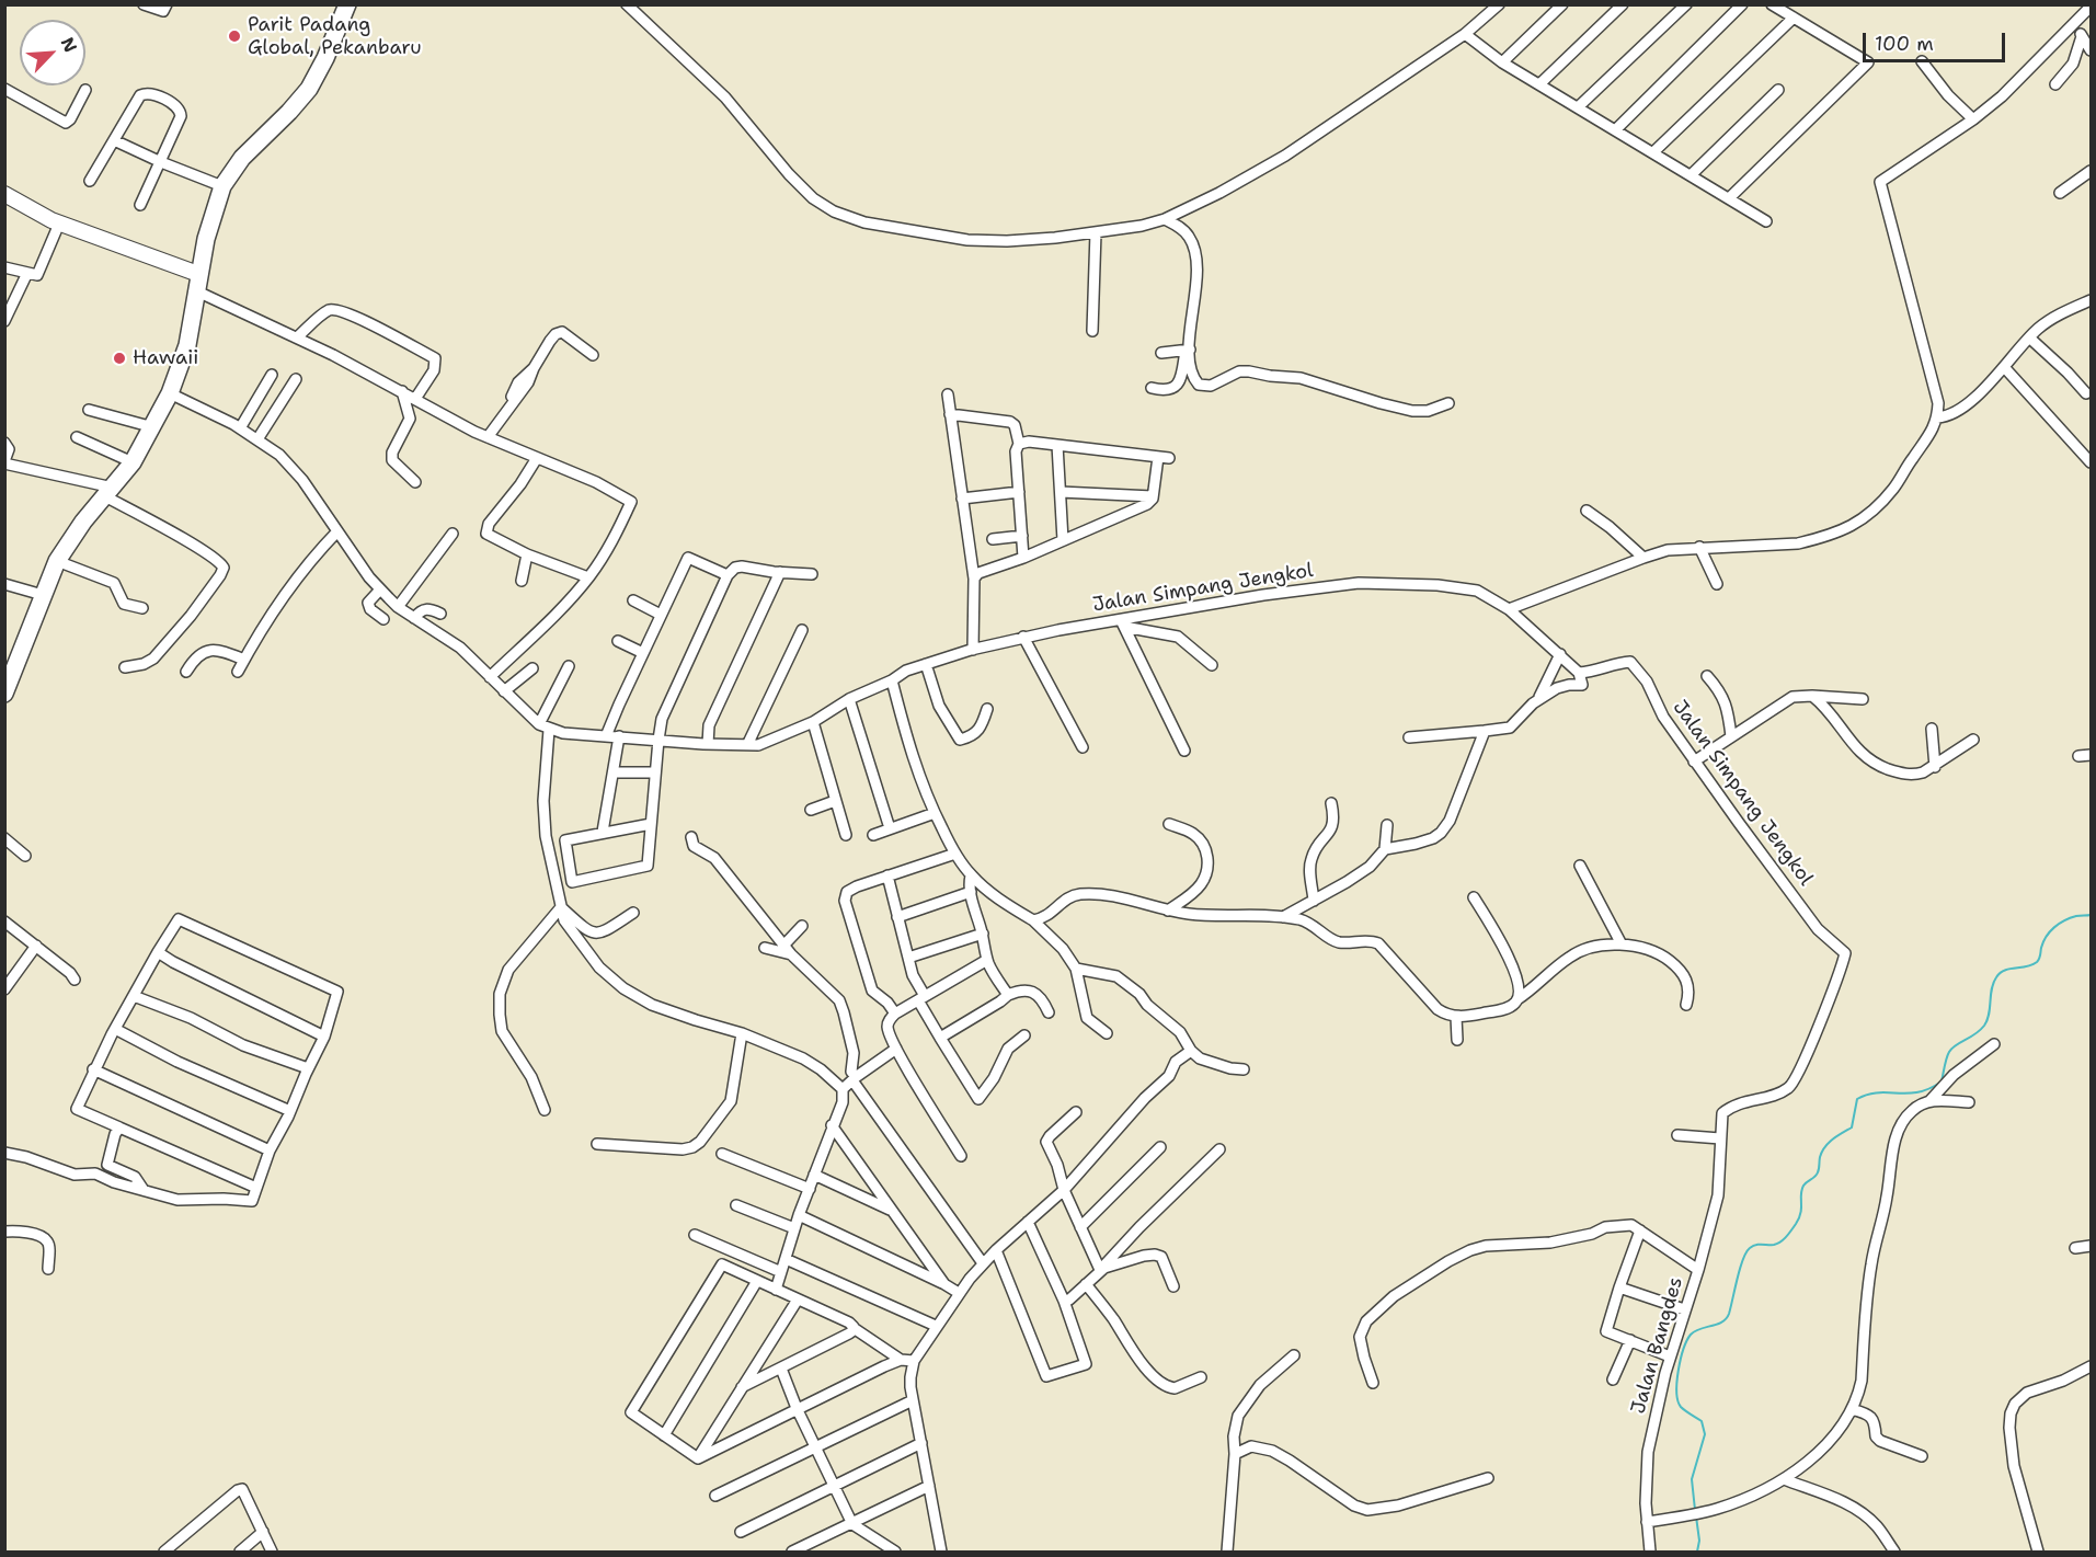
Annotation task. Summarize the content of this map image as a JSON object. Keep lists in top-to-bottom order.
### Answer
{
  "streets": {
    "street": ["Jalan Simpang Jengkol", "Jalan Bangdes"]
  },
  "crossings": [
    ["Jalan Simpang Jengkol", "Jalan Bangdes"]
  ],
  "places": ["Parit Padang Global, Pekanbaru", "Hawaii"],
  "scale_bar": "100 m",
  "north": "top right"
}
